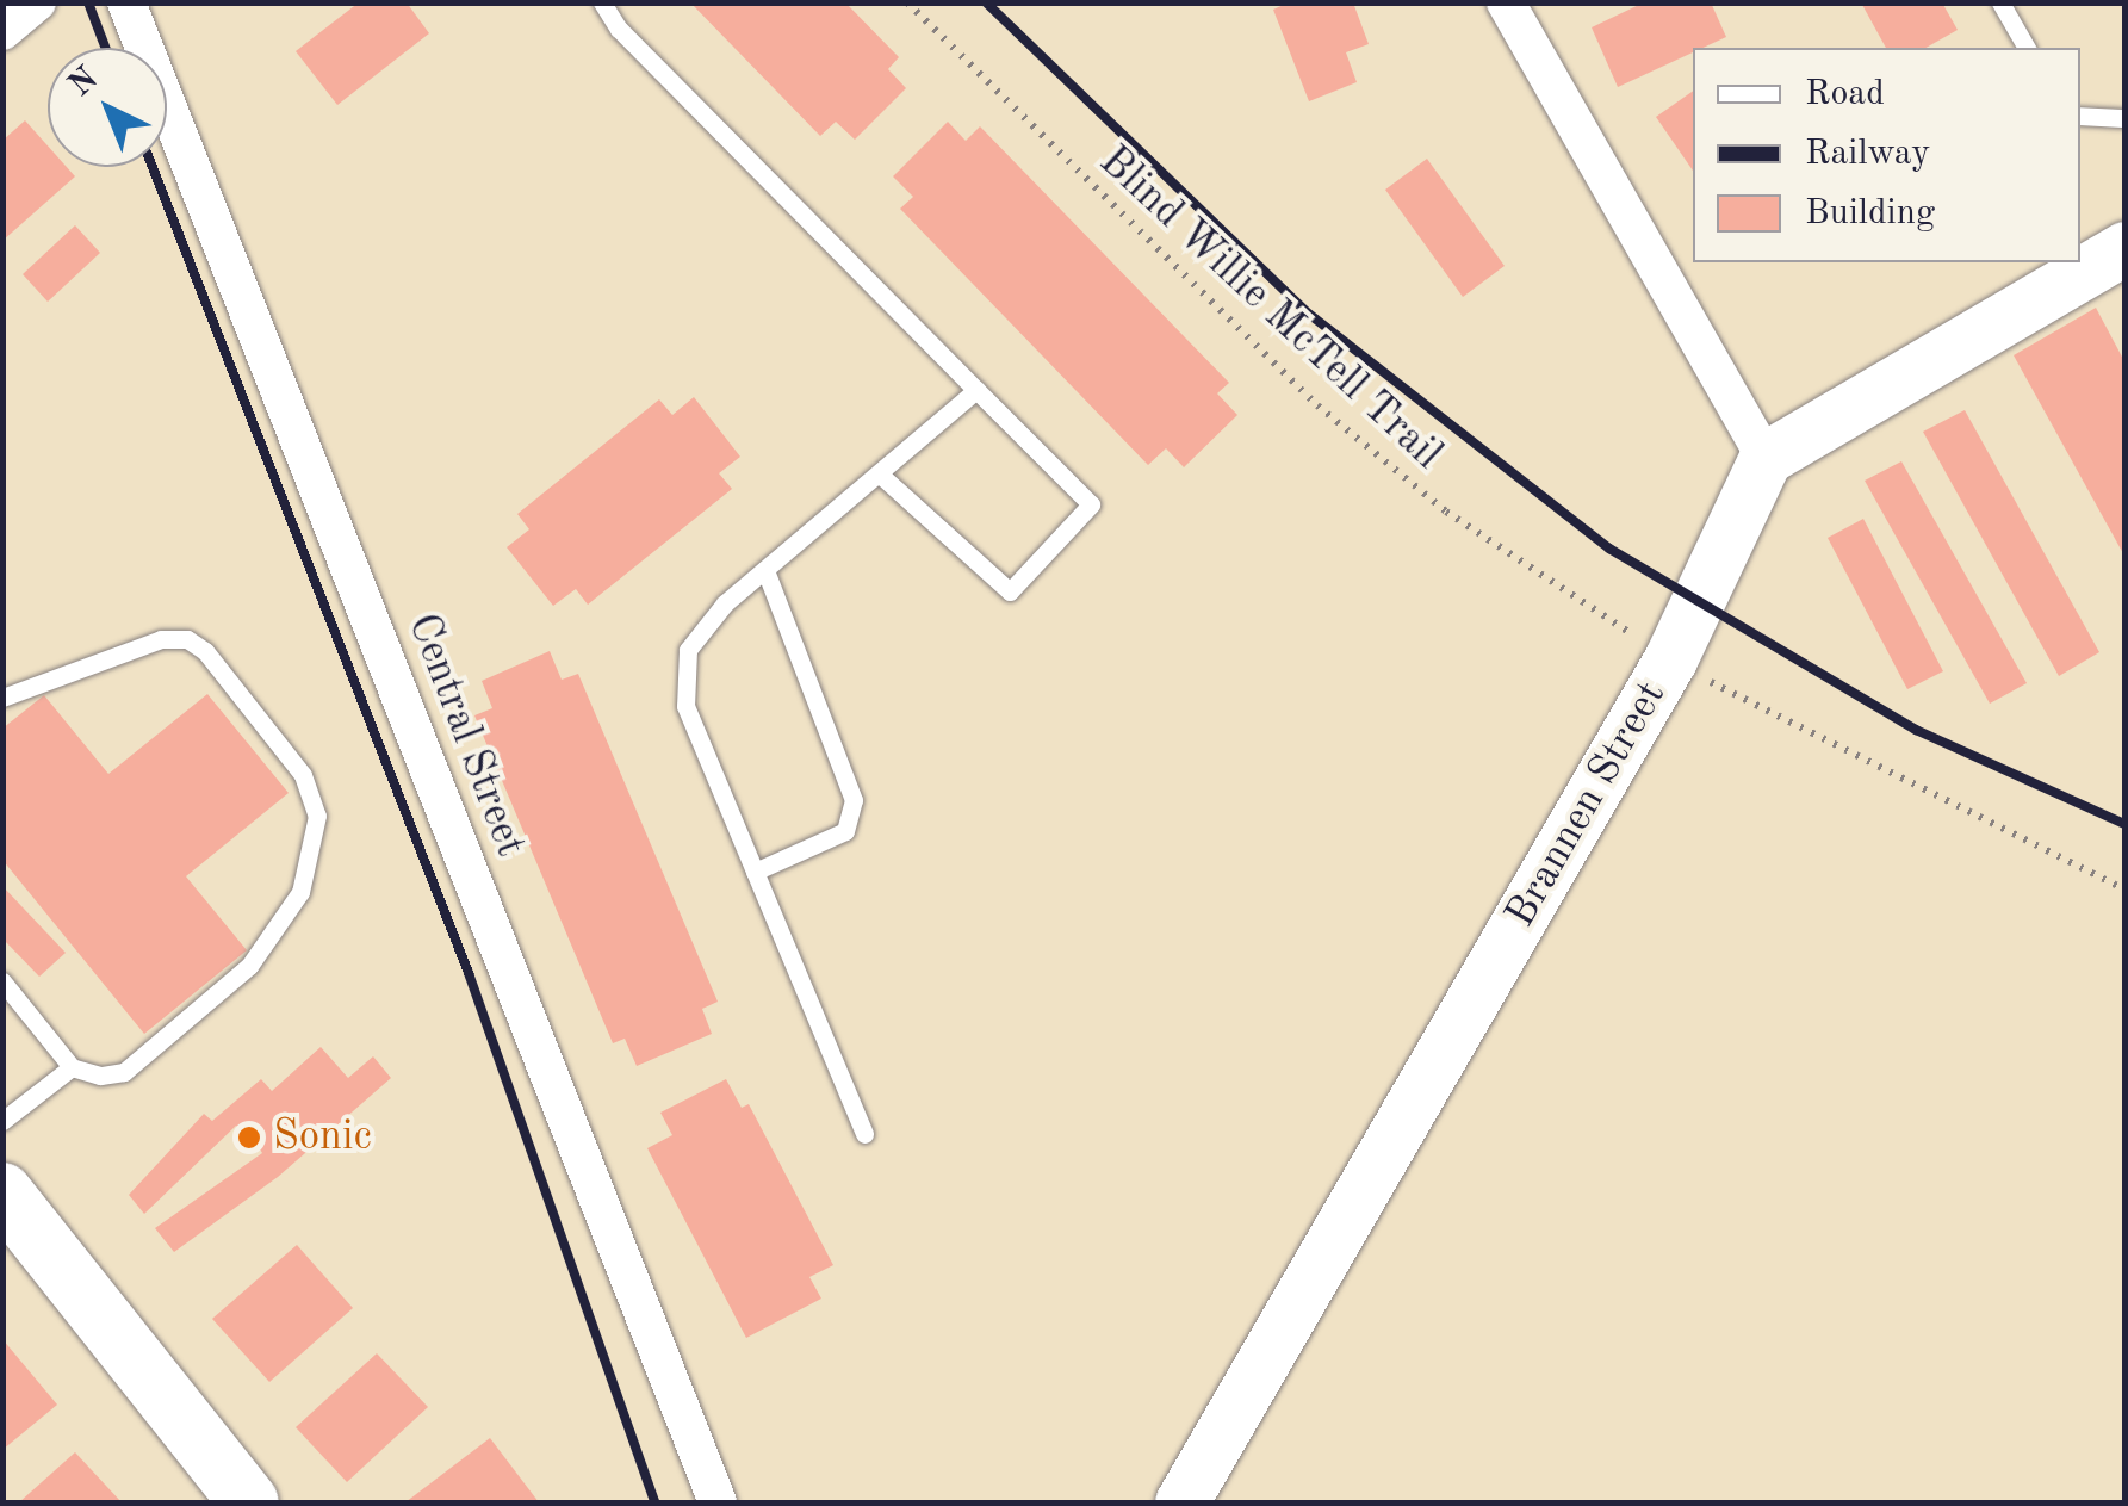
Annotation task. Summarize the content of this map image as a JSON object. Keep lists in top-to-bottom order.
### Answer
{
  "streets": {
    "street": ["Central Street", "Brannen Street"],
    "path": ["Blind Willie McTell Trail"]
  },
  "crossings": [
    ["Blind Willie McTell Trail", "Brannen Street"]
  ],
  "places": ["Sonic"],
  "legend": ["Road", "Railway", "Building"],
  "north": "top left"
}
